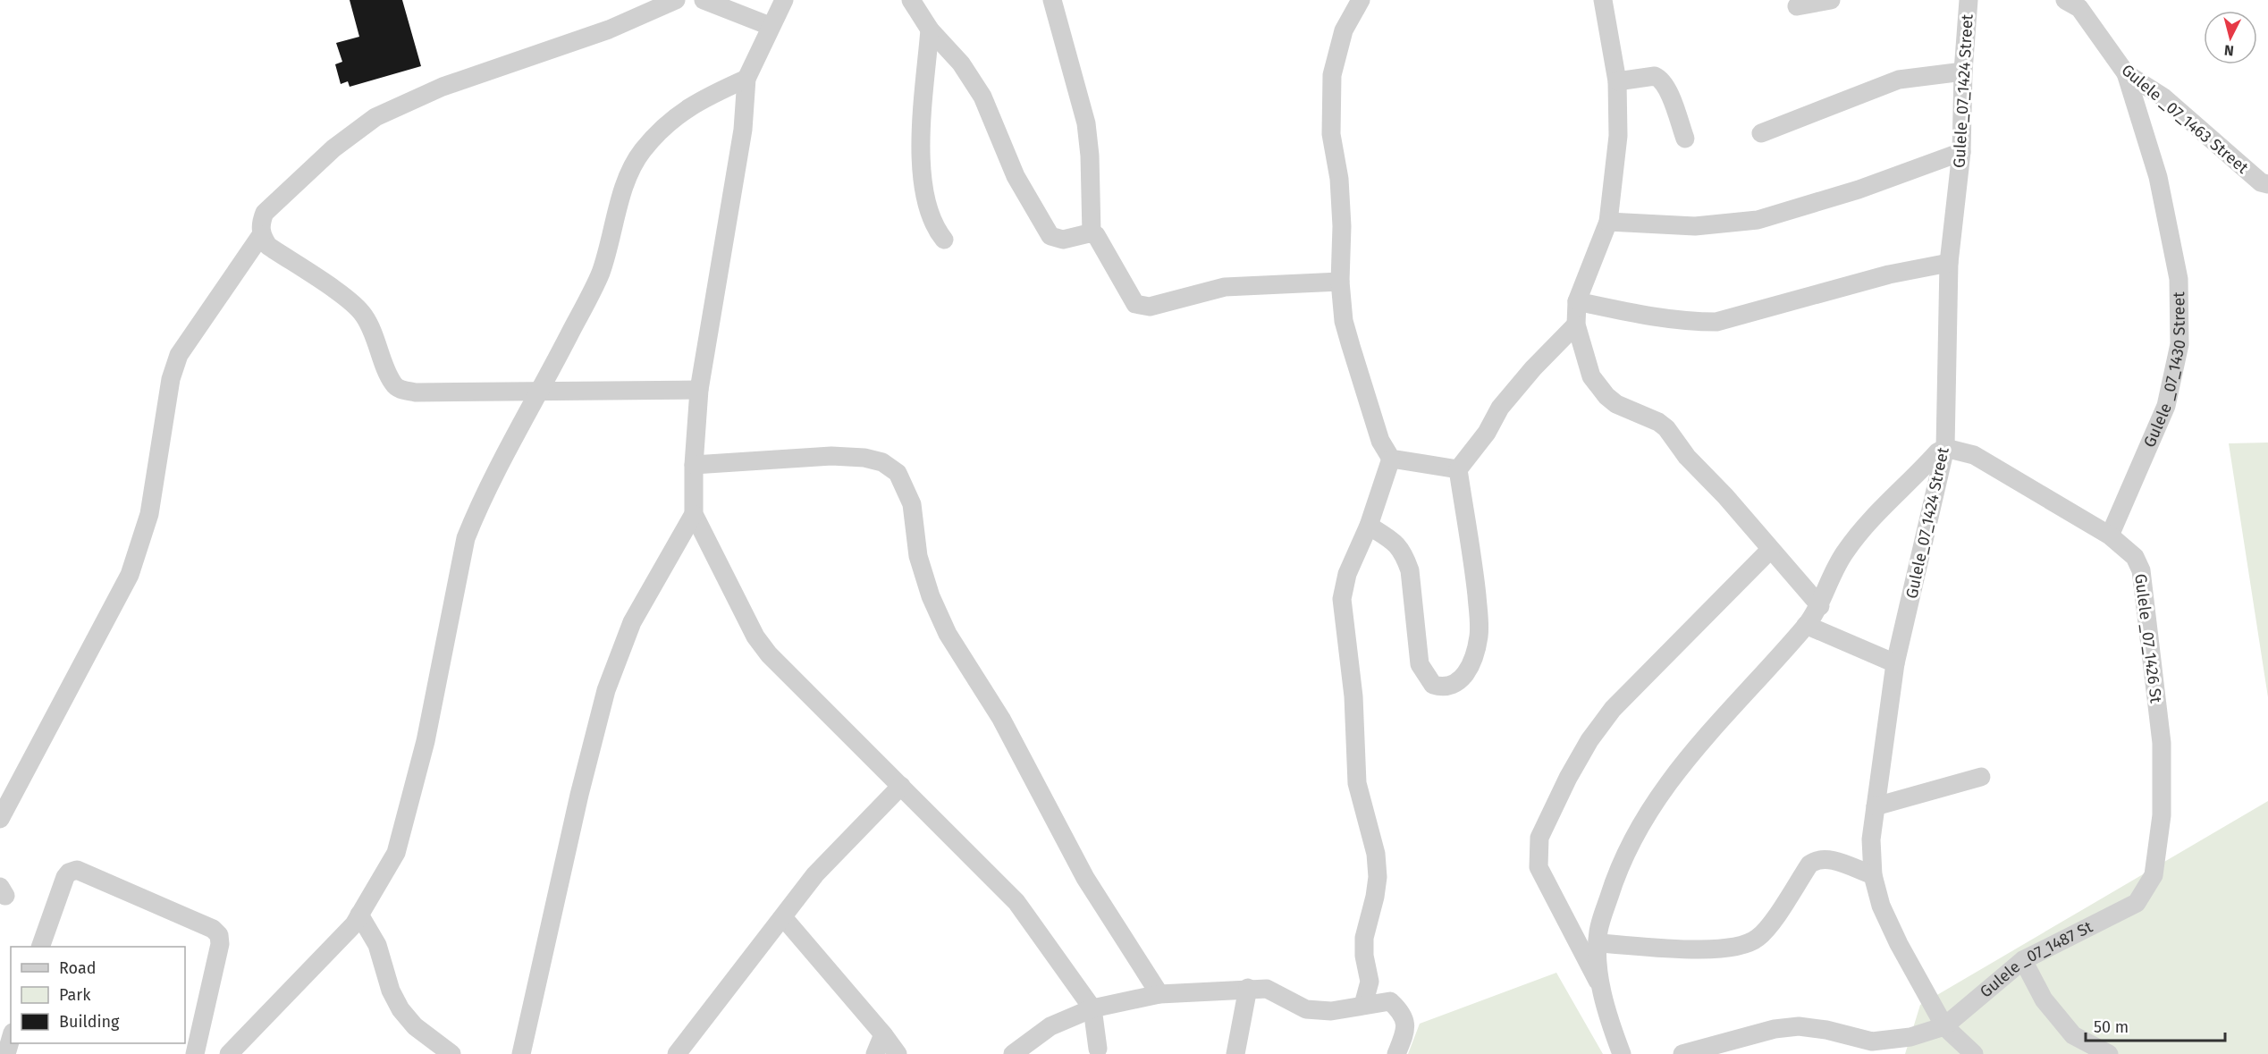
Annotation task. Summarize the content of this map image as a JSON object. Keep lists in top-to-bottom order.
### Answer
{
  "streets": {
    "street": [
      "Gulele_07_1424 Street",
      "Gulele _07_1463 Street",
      "Gulele _07_1430 Street",
      "Gulele _07_1426 St",
      "Gulele _07_1487 St"
    ]
  },
  "crossings": [
    ["Gulele_07_1424 Street", "Gulele _07_1426 St"],
    ["Gulele_07_1424 Street", "Gulele _07_1487 St"],
    ["Gulele _07_1463 Street", "Gulele _07_1430 Street"],
    ["Gulele _07_1430 Street", "Gulele _07_1426 St"],
    ["Gulele _07_1426 St", "Gulele _07_1487 St"]
  ],
  "legend": ["Road", "Park", "Building"],
  "scale_bar": "50 m",
  "north": "bottom"
}
